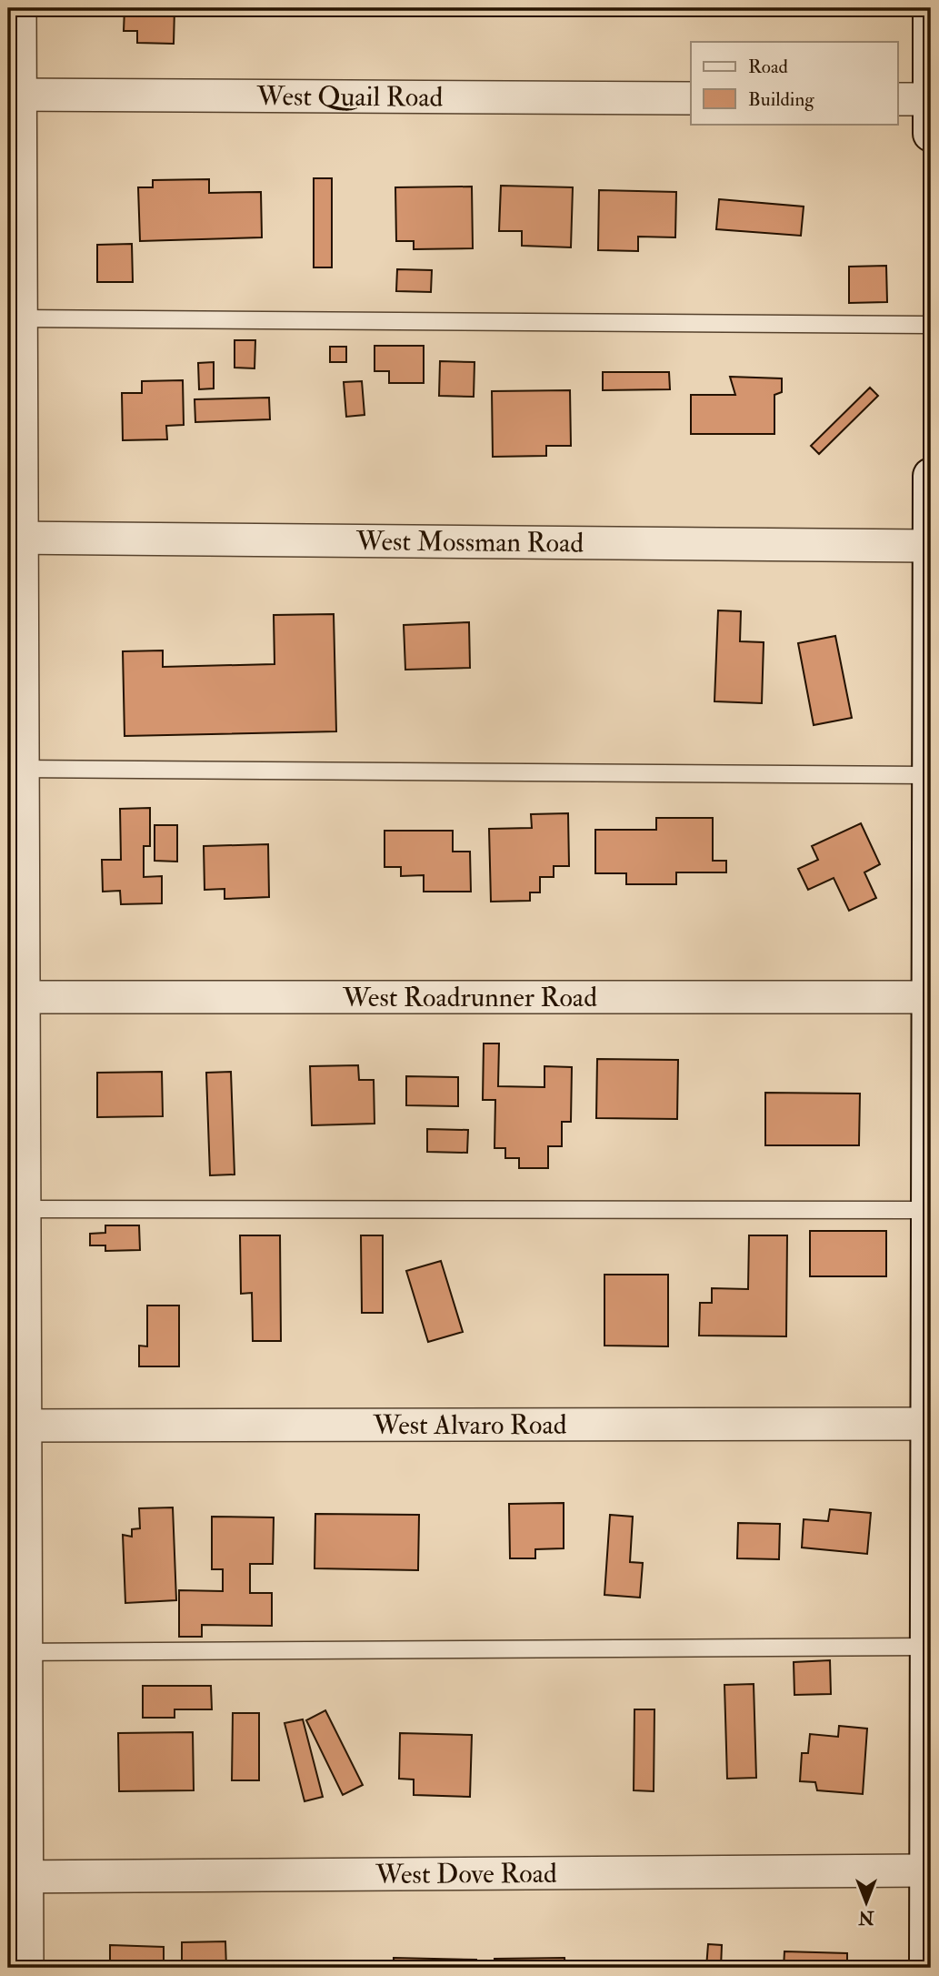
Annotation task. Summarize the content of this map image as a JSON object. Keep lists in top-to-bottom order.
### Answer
{
  "streets": {
    "street": [
      "West Quail Road",
      "West Mossman Road",
      "West Roadrunner Road",
      "West Alvaro Road",
      "West Dove Road"
    ]
  },
  "legend": ["Road", "Building"],
  "north": "bottom"
}
